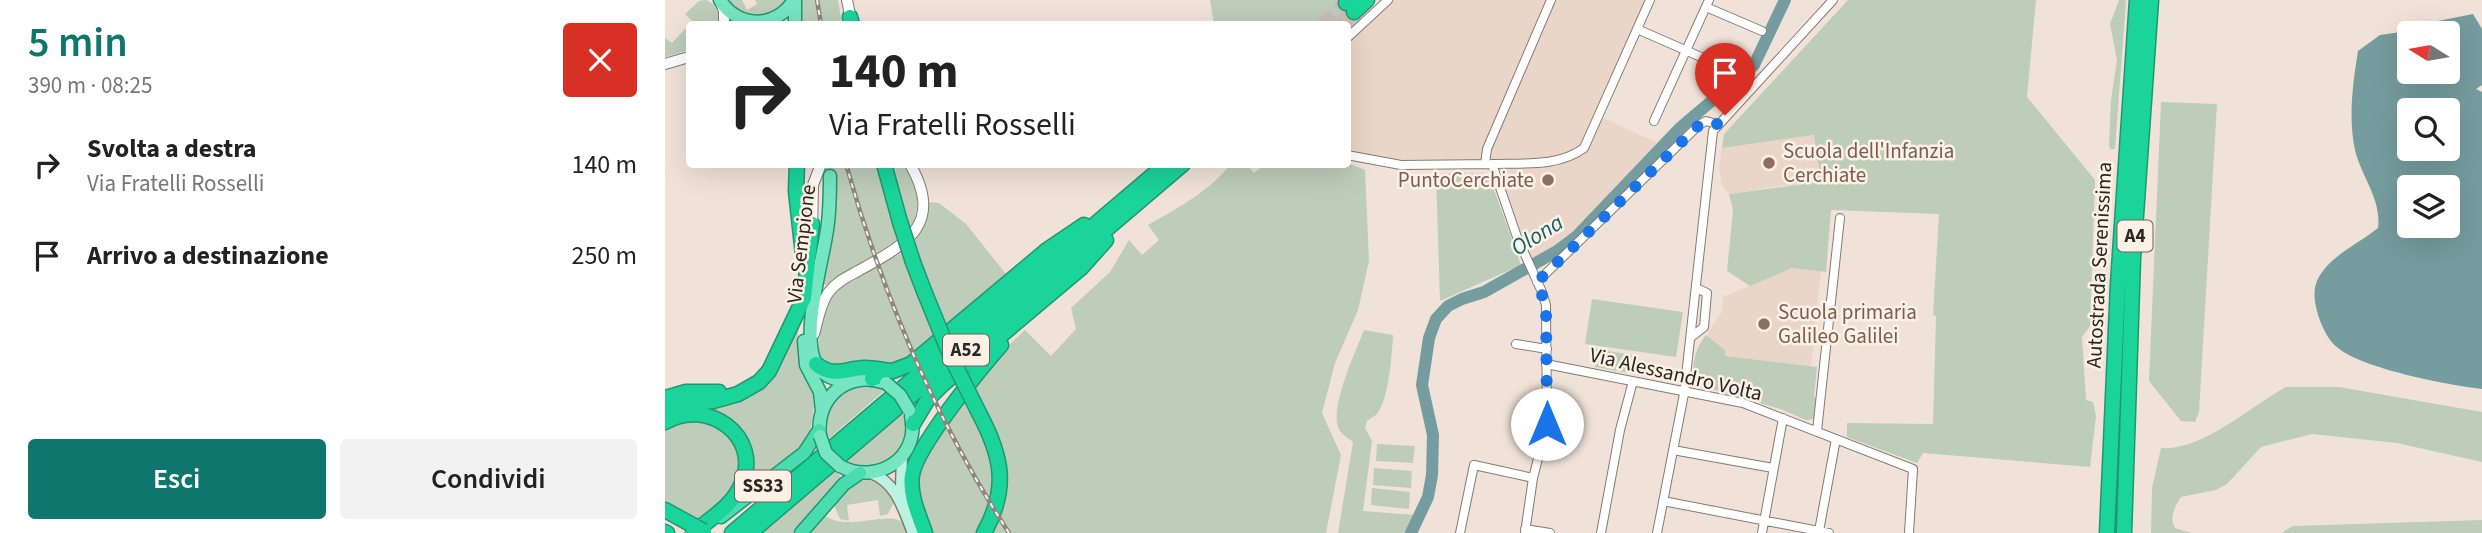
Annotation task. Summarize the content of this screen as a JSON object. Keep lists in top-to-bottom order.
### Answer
{
  "streets": {
    "highway": [
      "A4",
      "Autostrada Serenissima",
      "A52",
      "SS33"
    ],
    "main road": ["Via Sempione"],
    "street": ["Via Alessandro Volta"]
  },
  "crossings": [
    ["Via Sempione", "SS33"]
  ],
  "water": ["Olona"],
  "places": ["Scuola dell'Infanzia Cerchiate", "PuntoCerchiate", "Scuola primaria Galileo Galilei"],
  "north": "left",
  "page": {
    "heading": ["5 min", "390 m · 08:25"],
    "turn": ["140 m", "Via Fratelli Rosselli"],
    "list": [
      {
        "name": "Svolta a destra",
        "note": "Via Fratelli Rosselli",
        "value": "140 m"
      },
      {
        "name": "Arrivo a destinazione",
        "value": "250 m"
      }
    ],
    "buttons": ["Esci", "Condividi"]
  }
}
